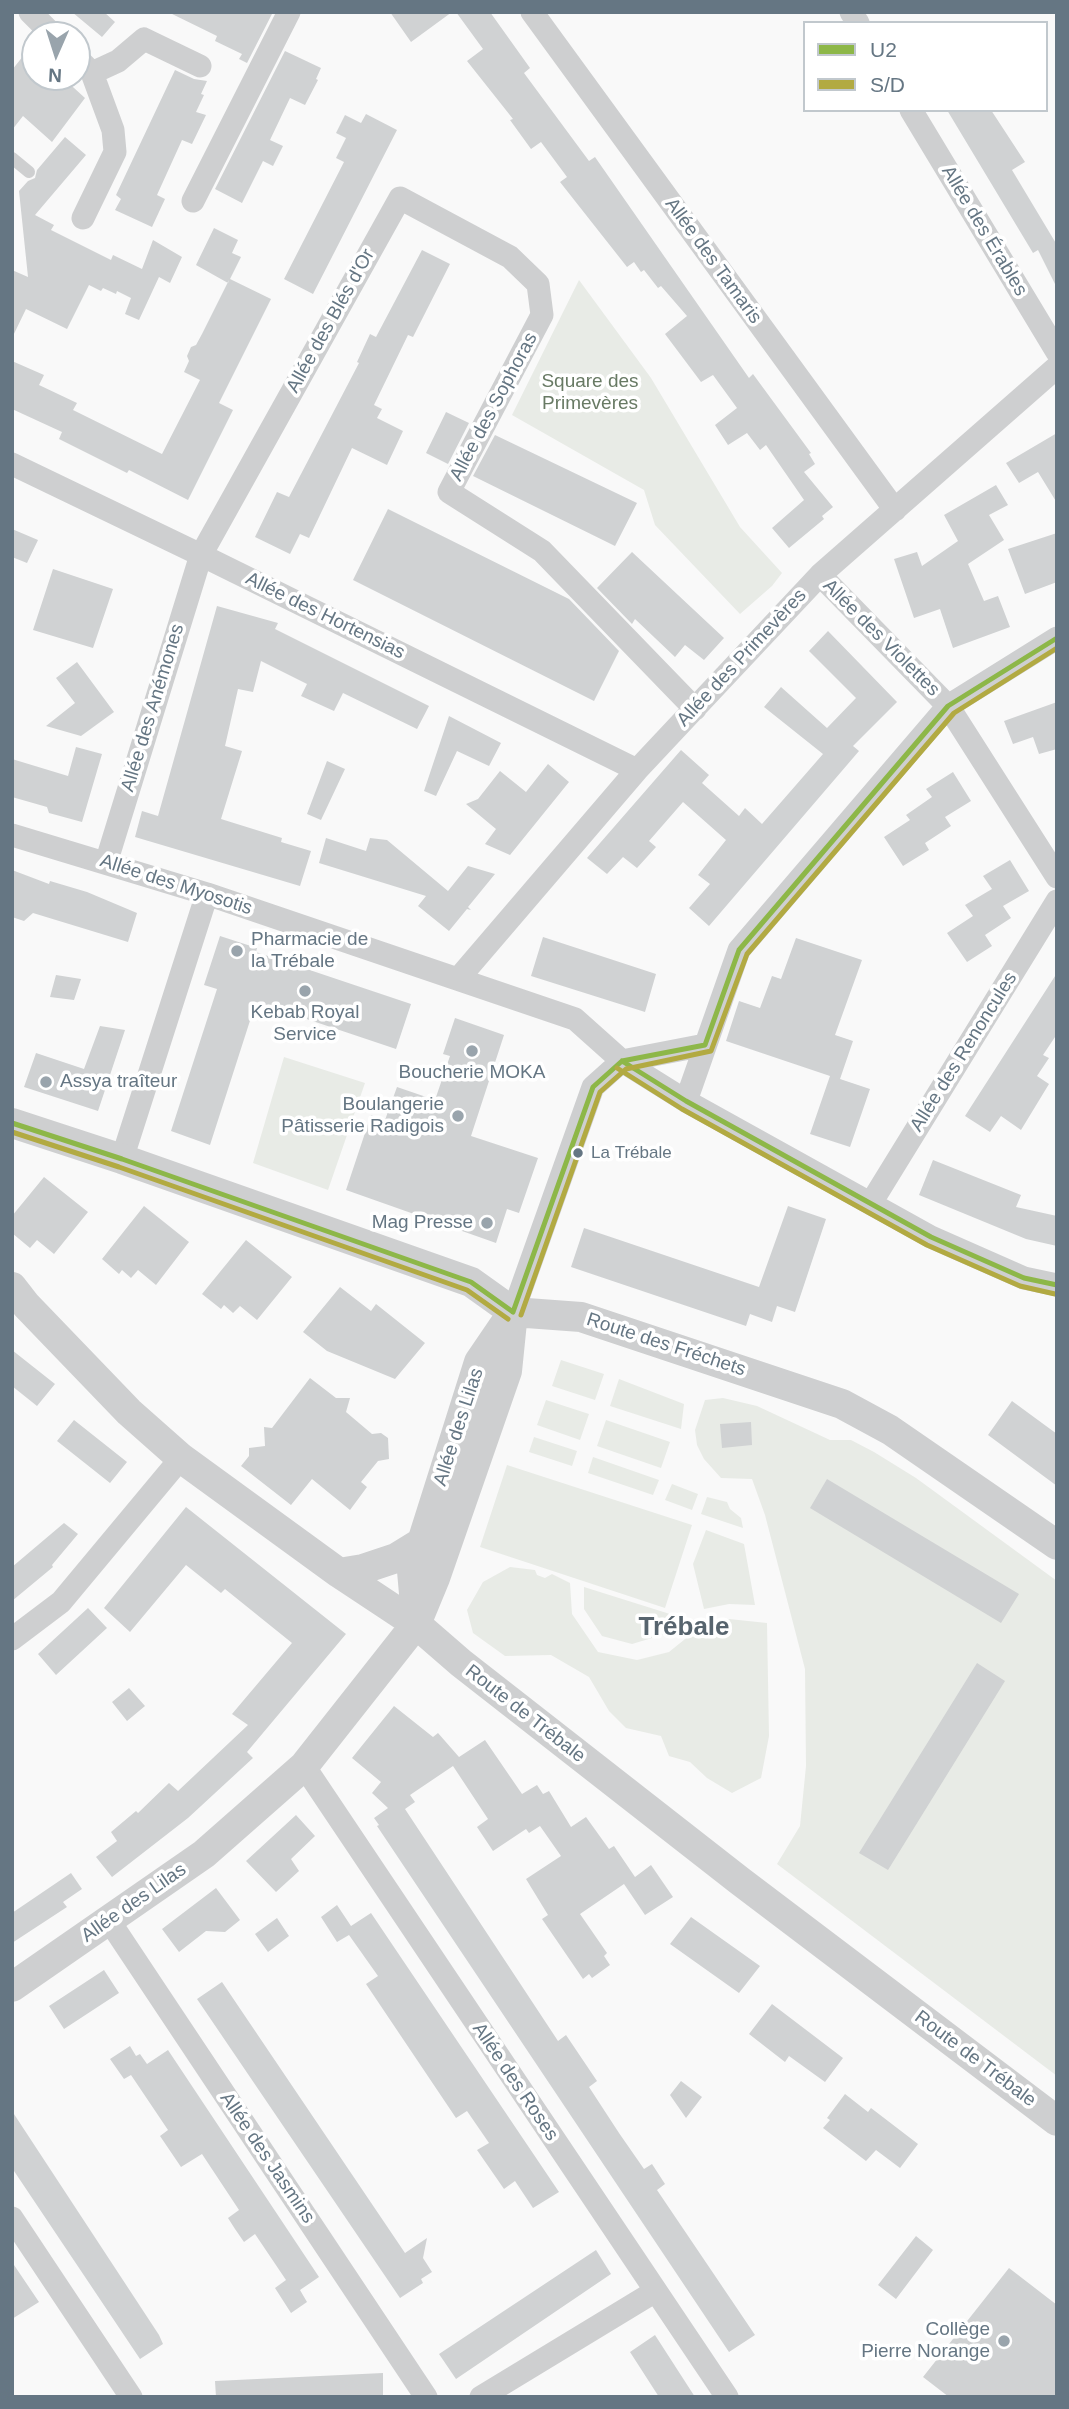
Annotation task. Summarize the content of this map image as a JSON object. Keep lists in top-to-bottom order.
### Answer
{
  "streets": {
    "street": [
      "Allée des Érables",
      "Allée des Tamaris",
      "Allée des Blés d'Or",
      "Allée des Sophoras",
      "Allée des Hortensias",
      "Allée des Violettes",
      "Allée des Primevères",
      "Allée des Anémones",
      "Allée des Myosotis",
      "Allée des Renoncules",
      "Route des Fréchets",
      "Allée des Lilas",
      "Route de Trébale",
      "Allée des Roses",
      "Allée des Jasmins"
    ]
  },
  "crossings": [
    ["Allée des Tamaris", "Allée des Primevères"],
    ["Allée des Blés d'Or", "Allée des Sophoras"],
    ["Allée des Blés d'Or", "Allée des Hortensias"],
    ["Allée des Blés d'Or", "Allée des Anémones"],
    ["Allée des Sophoras", "Allée des Primevères"],
    ["Allée des Hortensias", "Allée des Primevères"],
    ["Allée des Hortensias", "Allée des Anémones"],
    ["Allée des Violettes", "Allée des Primevères"],
    ["Allée des Primevères", "Allée des Myosotis"],
    ["Allée des Anémones", "Allée des Myosotis"],
    ["Allée des Myosotis", "Allée des Renoncules"],
    ["Route des Fréchets", "Allée des Lilas"],
    ["Allée des Lilas", "Route de Trébale"],
    ["Allée des Lilas", "Allée des Roses"],
    ["Allée des Lilas", "Allée des Jasmins"]
  ],
  "districts": ["Trébale"],
  "parks": ["Square des Primevères"],
  "places": [
    "Pharmacie de la Trébale",
    "Kebab Royal Service",
    "Boucherie MOKA",
    "Assya traîteur",
    "Boulangerie Pâtisserie Radigois",
    "La Trébale",
    "Mag Presse",
    "Collège Pierre Norange"
  ],
  "lines": ["transit line U2", "transit line S/D"],
  "legend": ["U2", "S/D"],
  "north": "bottom"
}
